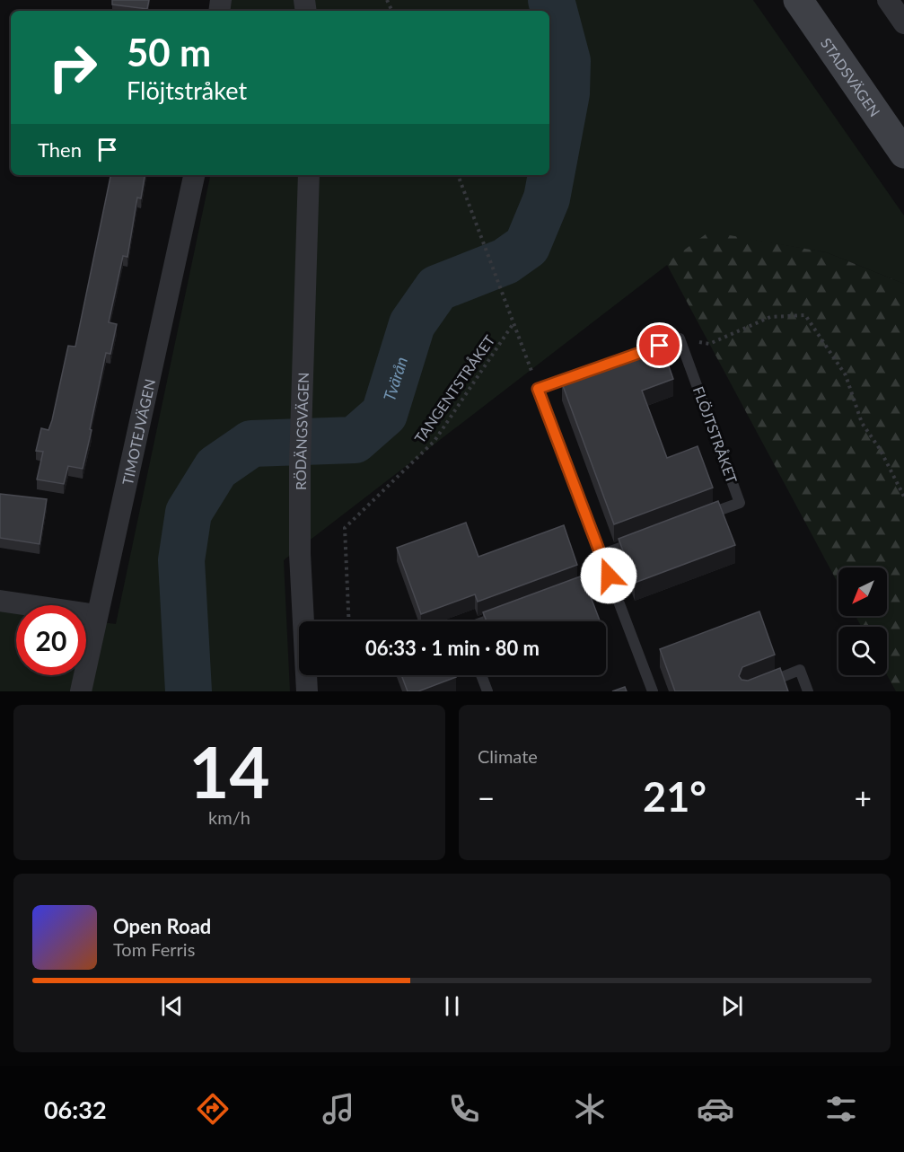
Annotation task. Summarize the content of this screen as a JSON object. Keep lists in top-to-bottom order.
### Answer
{
  "streets": {
    "main road": ["STADSVÄGEN"],
    "street": ["TIMOTEJVÄGEN", "RÖDÄNGSVÄGEN"],
    "lane": ["FLÖJTSTRÅKET"],
    "path": ["TANGENTSTRÅKET"]
  },
  "water": ["Tvärån"],
  "north": "bottom left",
  "page": {
    "turn": ["50 m", "Flöjtstråket"],
    "then": "Then",
    "limit": "20",
    "trip": "06:33 · 1 min · 80 m",
    "tile": [
      ["14", "km/h"],
      "Climate"
    ],
    "heat": ["−", "21°", "+"],
    "song": ["Open Road", "Tom Ferris"],
    "tabs": "06:32"
  }
}
